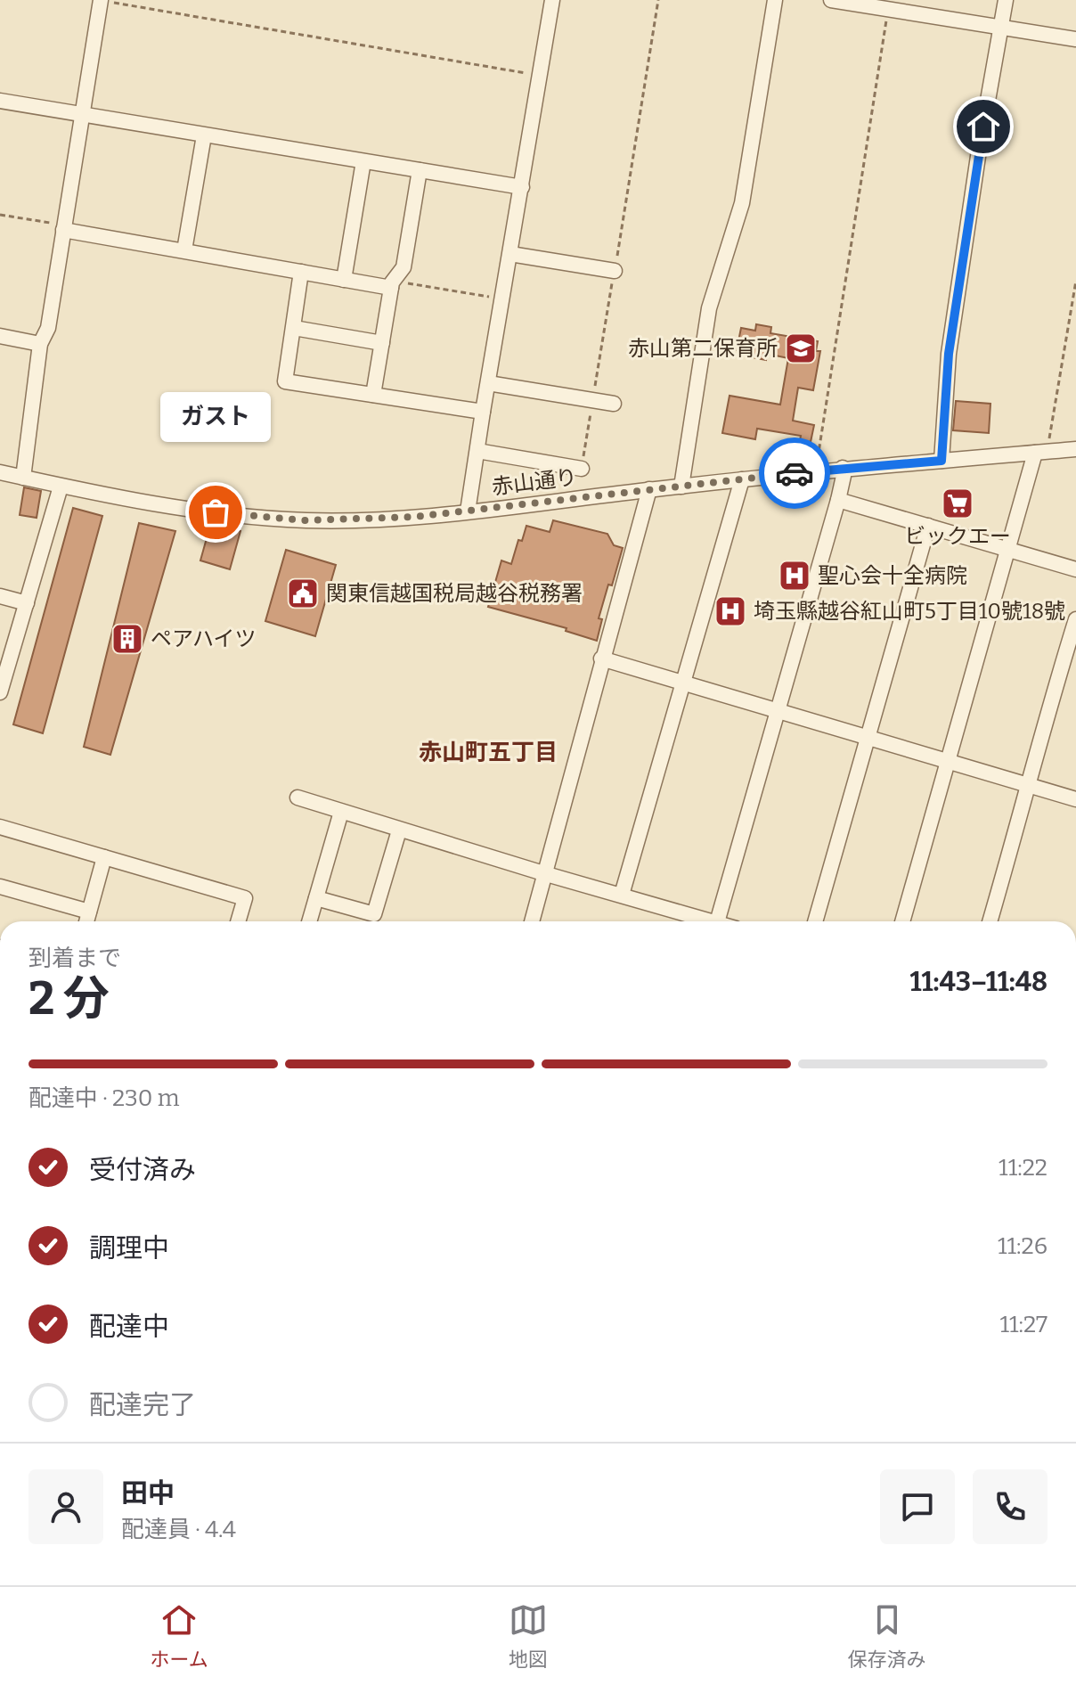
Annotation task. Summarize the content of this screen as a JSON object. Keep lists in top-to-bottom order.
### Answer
{
  "streets": {
    "street": ["赤山通り"]
  },
  "districts": ["赤山町五丁目"],
  "places": {
    "school or university": ["赤山第二保育所"],
    "supermarket": ["ビックエー"],
    "other": ["ガスト"],
    "hospital": ["聖心会十全病院", "埼玉縣越谷紅山町5丁目10號18號"],
    "public building": ["関東信越国税局越谷税務署"],
    "building": ["ペアハイツ"]
  },
  "page": {
    "bubble": "ガスト",
    "heading": ["2 分", "到着まで", "11:43–11:48"],
    "panel": ["田中", "配達員 · 4.4"],
    "bar": "配達中 · 230 m",
    "list": [
      ["受付済み", "11:22"],
      ["調理中", "11:26"],
      ["配達中", "11:27"],
      "配達完了"
    ],
    "tabs": ["ホーム", "地図", "保存済み"]
  }
}
